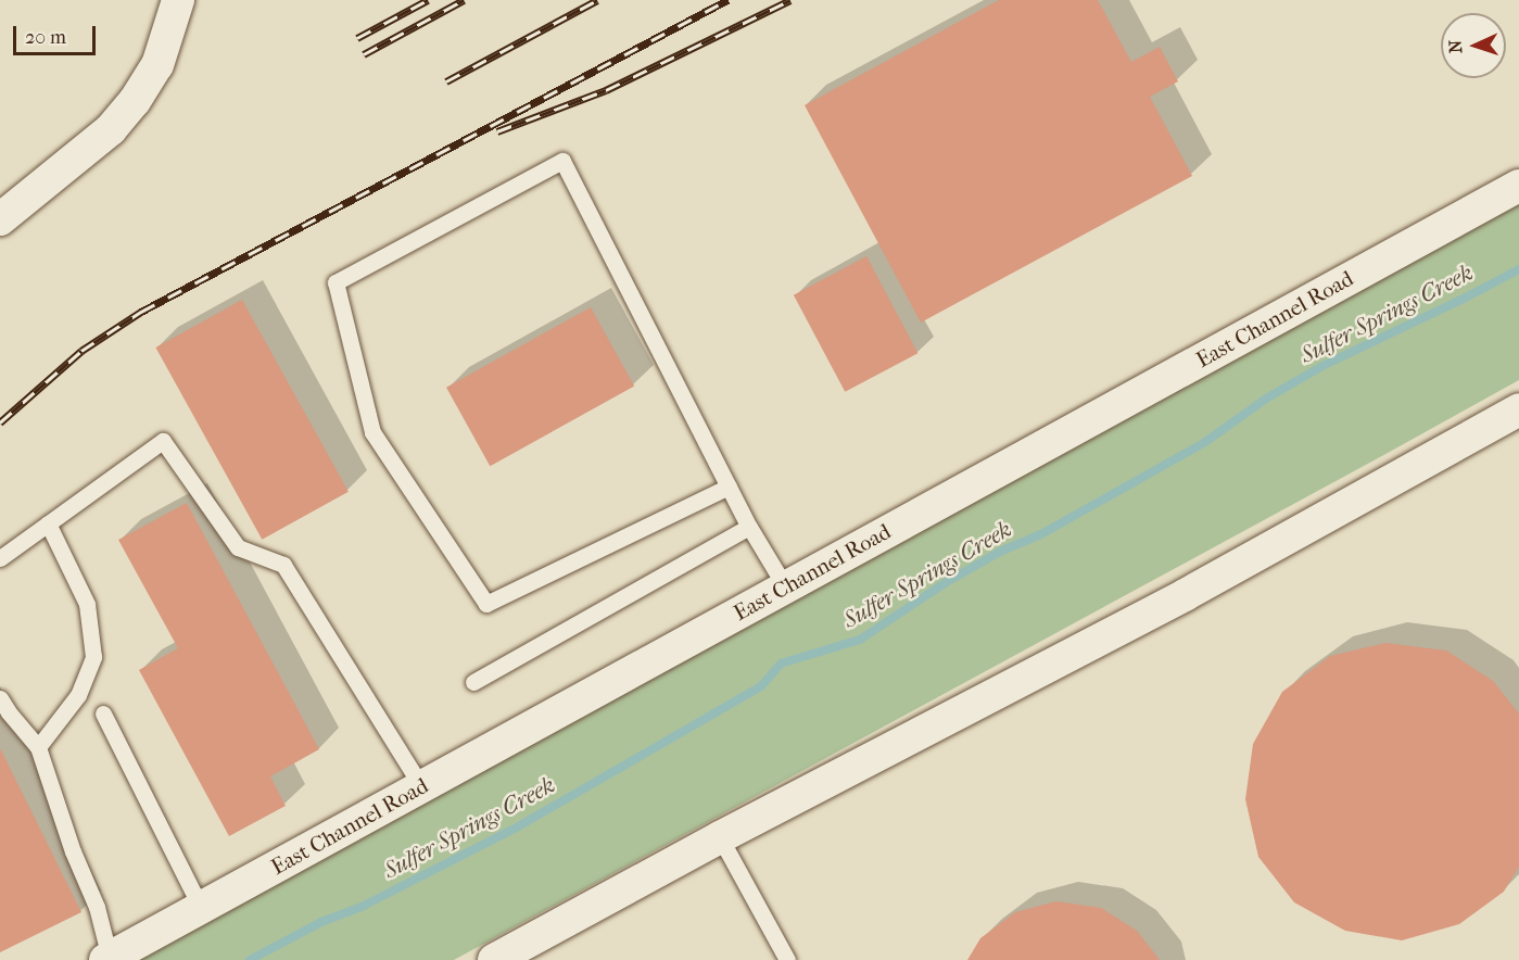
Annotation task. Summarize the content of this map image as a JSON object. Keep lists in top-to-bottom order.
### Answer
{
  "streets": {
    "street": ["East Channel Road"]
  },
  "water": ["Sulfer Springs Creek"],
  "scale_bar": "20 m",
  "north": "left"
}
